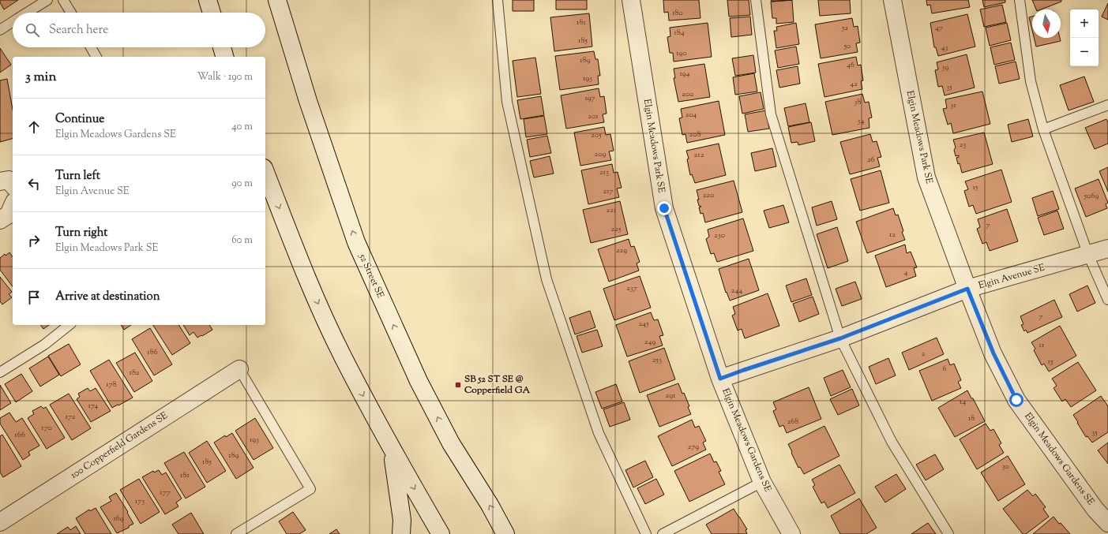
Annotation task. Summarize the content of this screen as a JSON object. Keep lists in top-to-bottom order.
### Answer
{
  "streets": {
    "street": [
      "Elgin Meadows Park SE",
      "52 Street SE",
      "Elgin Avenue SE",
      "Elgin Meadows Gardens SE",
      "100 Copperfield Gardens SE"
    ]
  },
  "crossings": [
    ["Elgin Meadows Park SE", "Elgin Avenue SE"],
    ["Elgin Meadows Park SE", "Elgin Meadows Gardens SE"],
    ["Elgin Avenue SE", "Elgin Meadows Gardens SE"]
  ],
  "places": {
    "transit": ["SB 52 ST SE @ Copperfield GA"]
  },
  "house_numbers": [
    "180",
    "181",
    "52",
    "47",
    "184",
    "185",
    "50",
    "43",
    "190",
    "189",
    "46",
    "39",
    "194",
    "193",
    "42",
    "35",
    "200",
    "197",
    "38",
    "31",
    "204",
    "201",
    "34",
    "208",
    "205",
    "23",
    "209",
    "212",
    "26",
    "213",
    "15",
    "217",
    "220",
    "5069",
    "221",
    "7",
    "225",
    "12",
    "230",
    "229",
    "4",
    "237",
    "244",
    "7",
    "245",
    "249",
    "11",
    "186",
    "2",
    "253",
    "15",
    "6",
    "182",
    "178",
    "291",
    "14",
    "174",
    "172",
    "18",
    "268",
    "170",
    "35",
    "166",
    "193",
    "279",
    "189",
    "185",
    "30",
    "181",
    "177",
    "173",
    "169"
  ],
  "north": "bottom",
  "page": {
    "map_buttons": ["+", "−"],
    "search": "Search here",
    "heading": ["3 min", "Walk · 190 m"],
    "list": [
      ["Continue", "Elgin Meadows Gardens SE", "40 m"],
      ["Turn left", "Elgin Avenue SE", "90 m"],
      ["Turn right", "Elgin Meadows Park SE", "60 m"],
      "Arrive at destination"
    ]
  }
}
